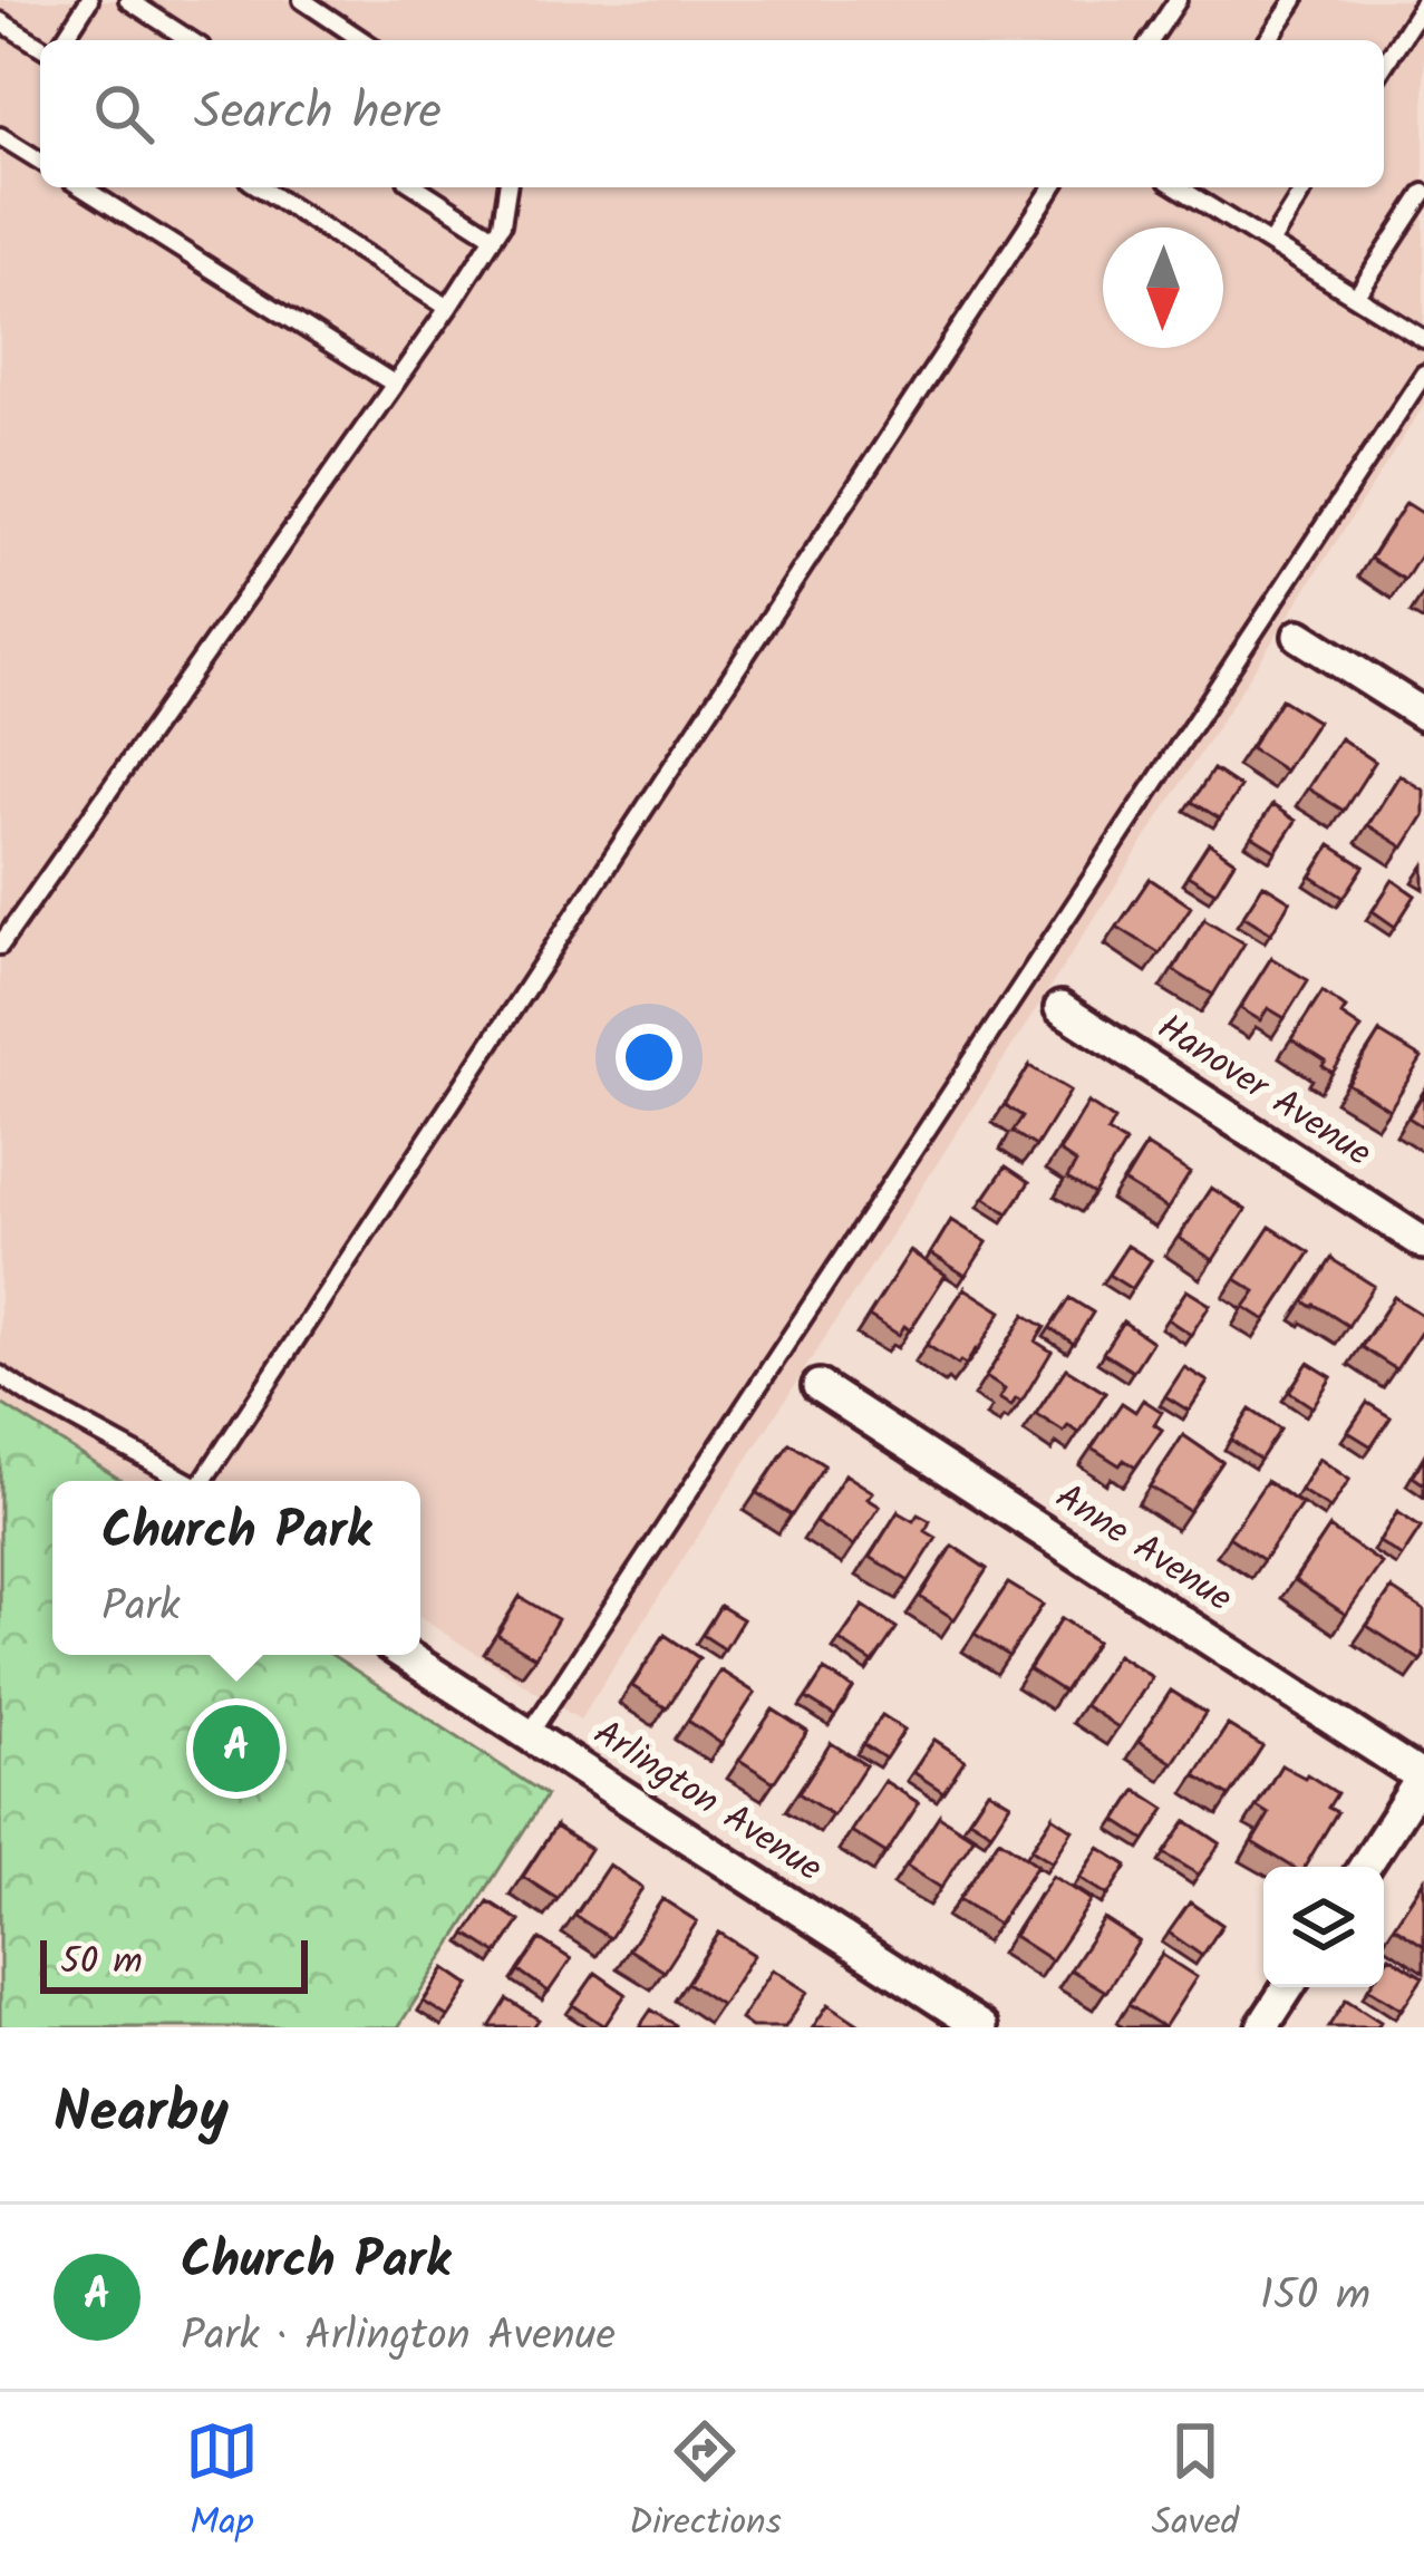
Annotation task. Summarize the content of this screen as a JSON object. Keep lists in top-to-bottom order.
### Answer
{
  "streets": {
    "street": ["Hanover Avenue", "Anne Avenue", "Arlington Avenue"]
  },
  "scale_bar": "50 m",
  "north": "bottom",
  "page": {
    "search": "Search here",
    "popup": ["Church Park", "Park"],
    "pins": "A",
    "scale": "50 m",
    "heading": "Nearby",
    "list": [
      {
        "mark": "A",
        "name": "Church Park",
        "note": "Park · Arlington Avenue",
        "value": "150 m"
      }
    ],
    "nav": ["Map", "Directions", "Saved"]
  }
}
